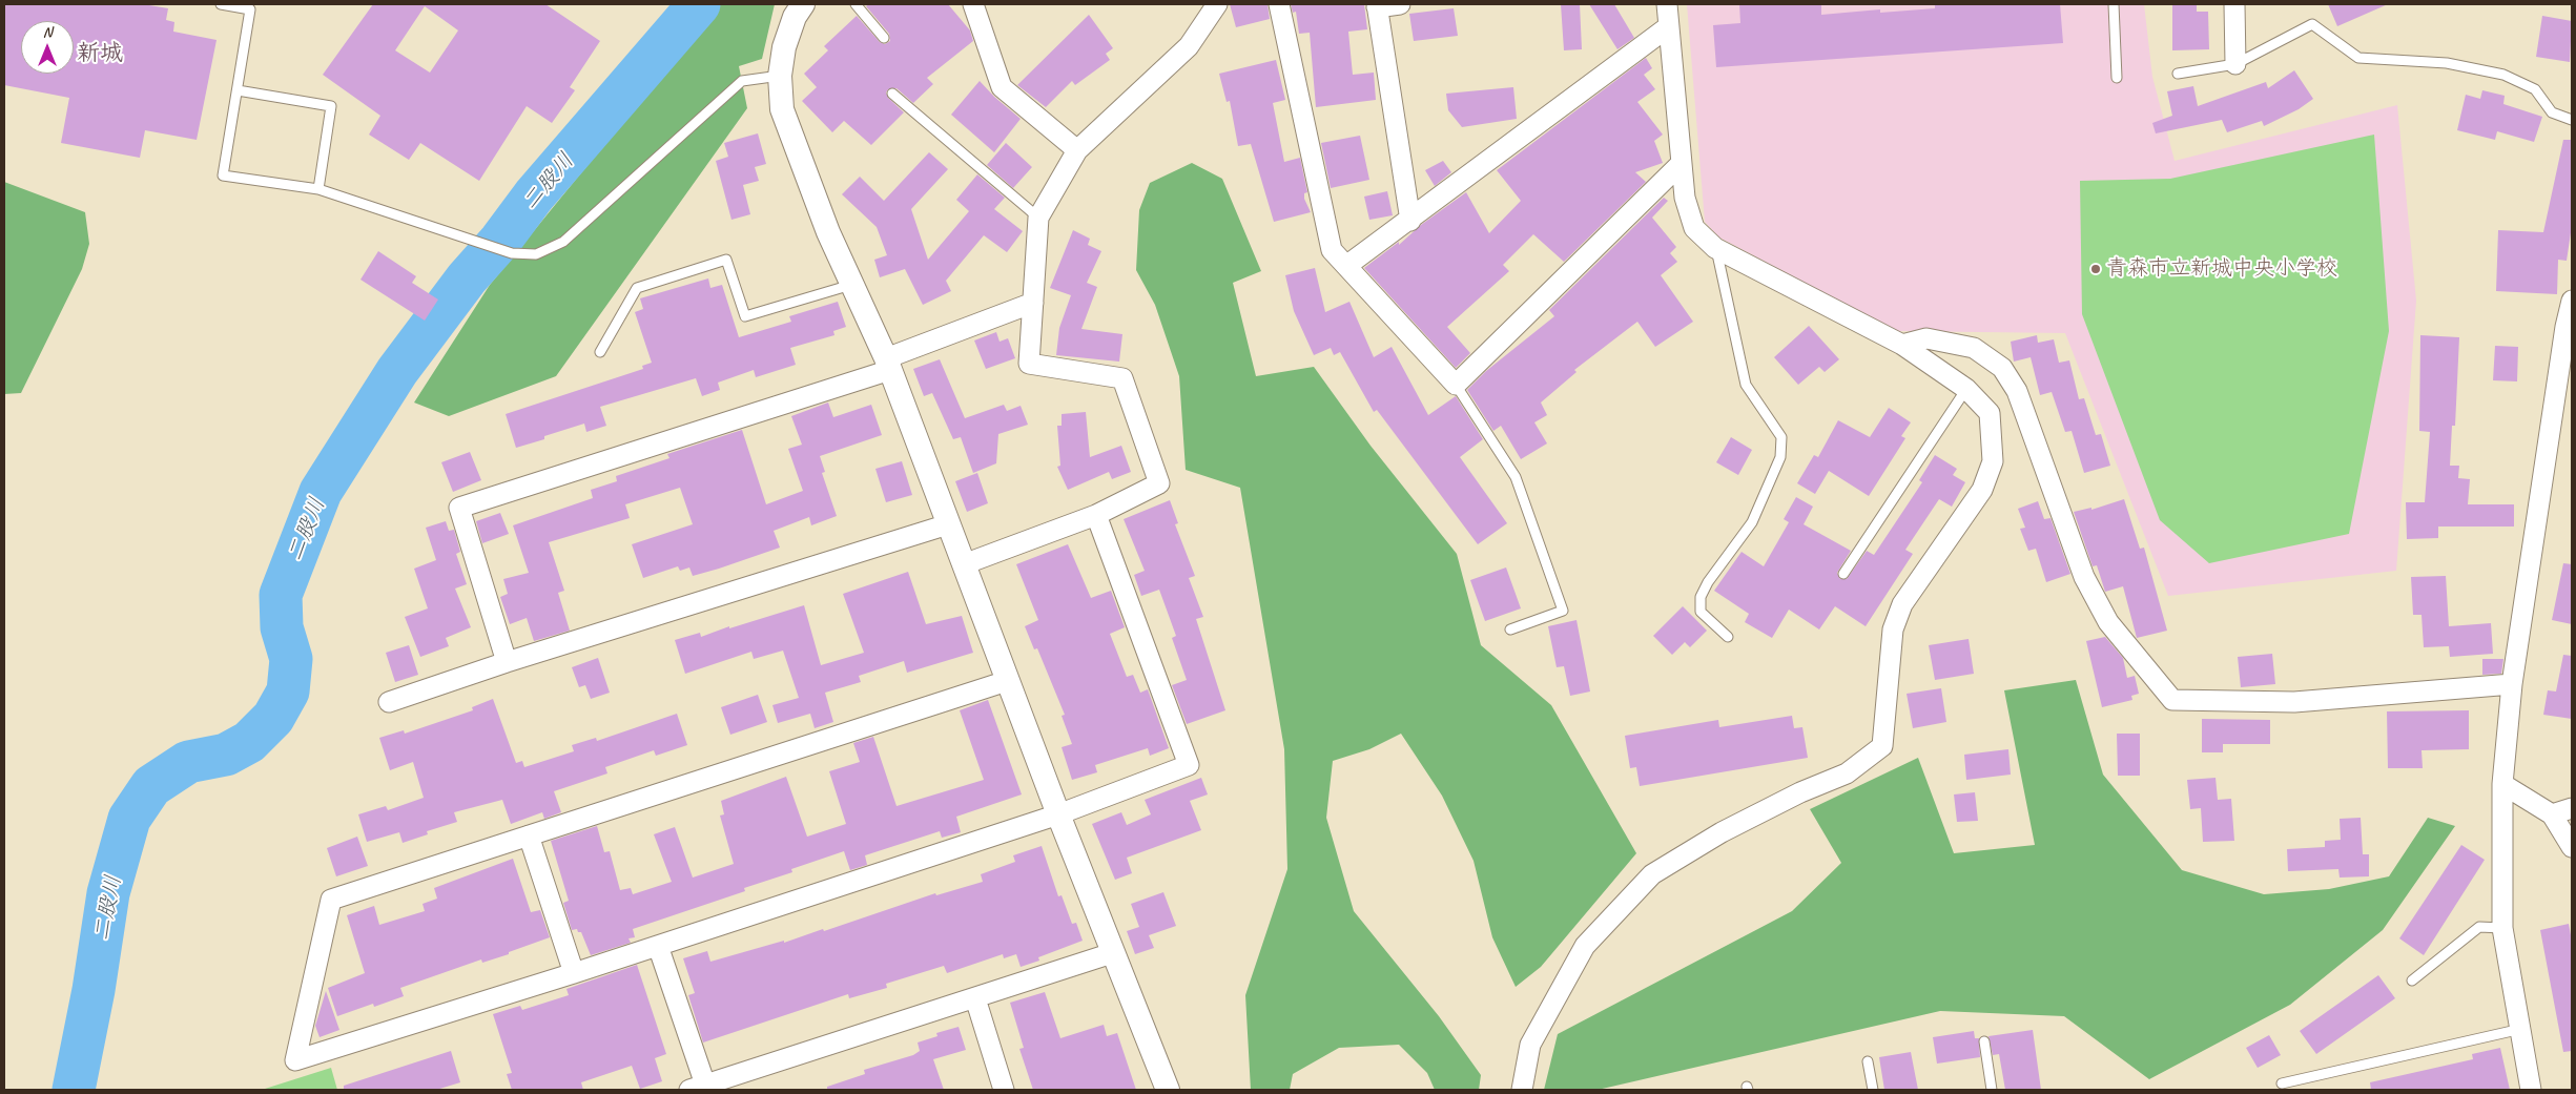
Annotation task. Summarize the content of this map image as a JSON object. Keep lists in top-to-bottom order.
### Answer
{
  "districts": ["新城"],
  "water": ["二股川"],
  "places": ["青森市立新城中央小学校"],
  "north": "top"
}
